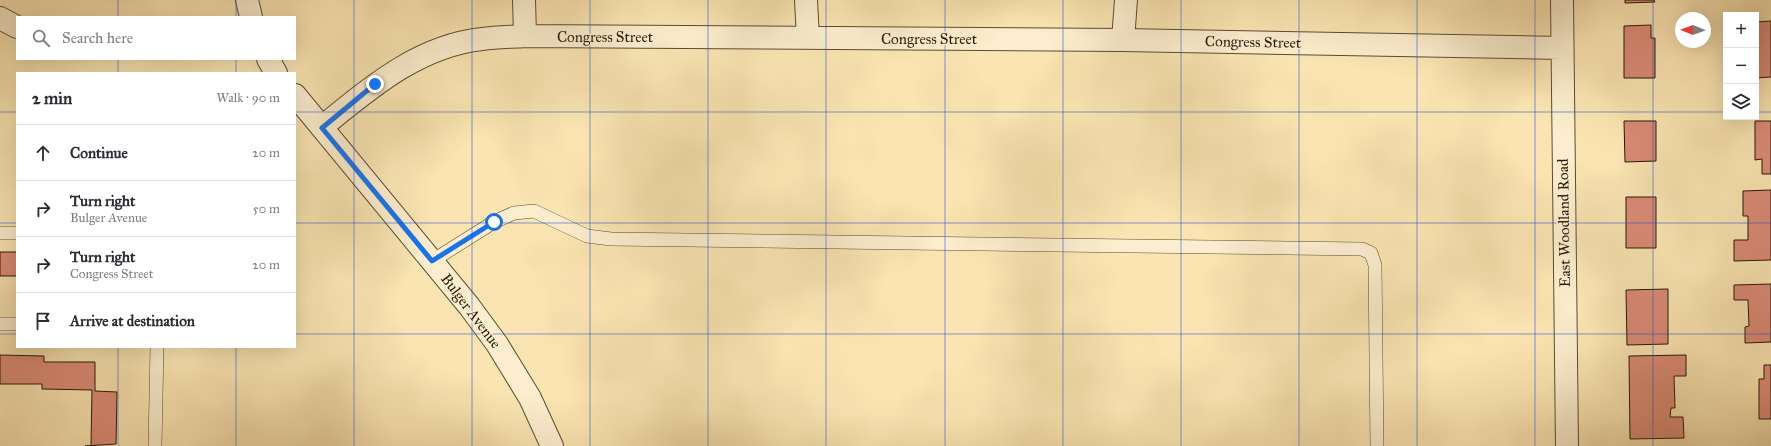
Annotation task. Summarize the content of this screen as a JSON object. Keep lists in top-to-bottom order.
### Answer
{
  "streets": {
    "street": ["Congress Street", "East Woodland Road", "Bulger Avenue"]
  },
  "crossings": [
    ["Congress Street", "East Woodland Road"],
    ["Congress Street", "Bulger Avenue"]
  ],
  "north": "left",
  "page": {
    "map_buttons": ["+", "−"],
    "search": "Search here",
    "heading": ["2 min", "Walk · 90 m"],
    "list": [
      ["Continue", "20 m"],
      ["Turn right", "Bulger Avenue", "50 m"],
      ["Turn right", "Congress Street", "20 m"],
      "Arrive at destination"
    ]
  }
}
